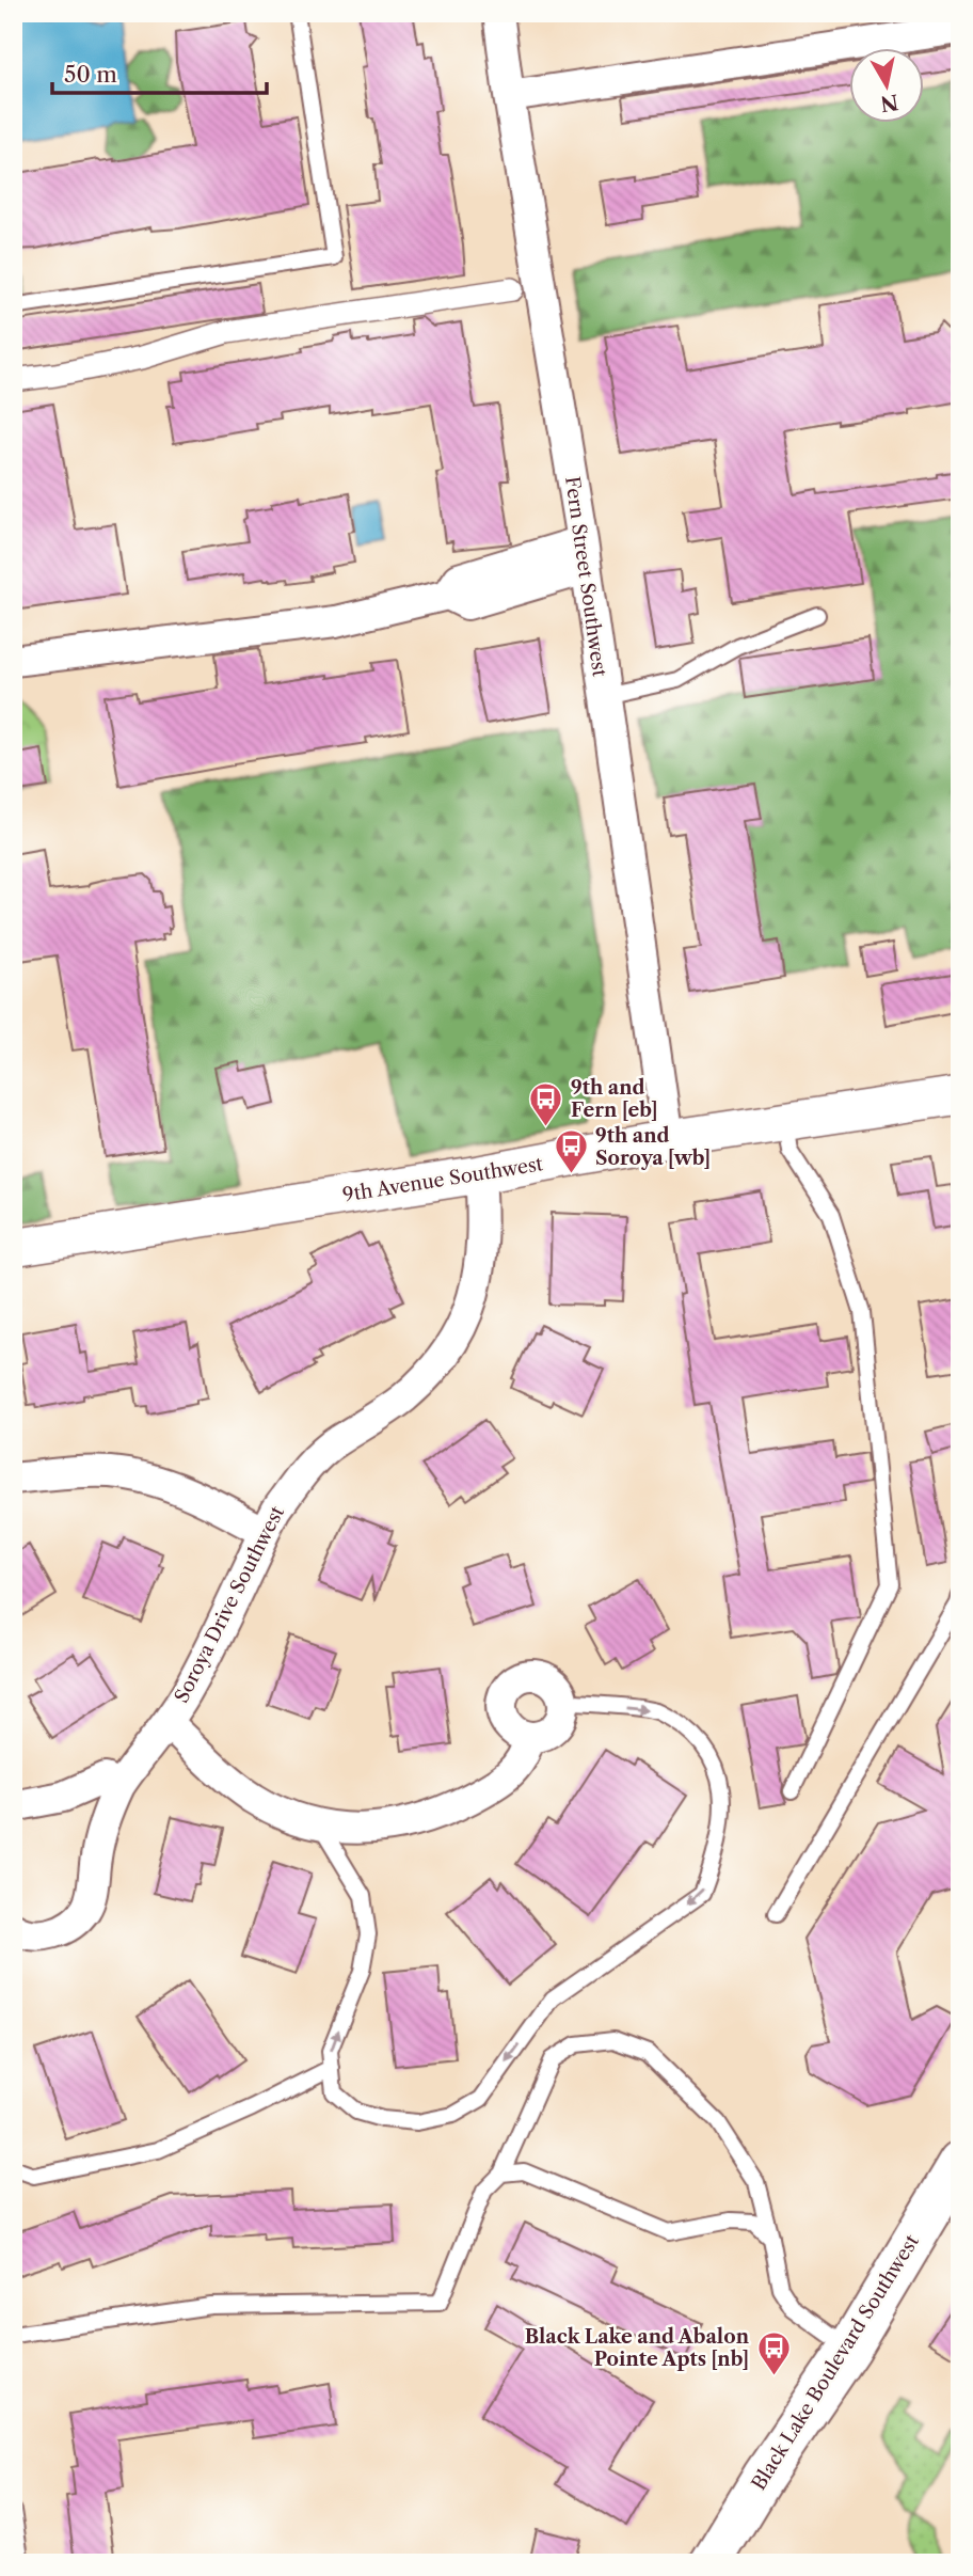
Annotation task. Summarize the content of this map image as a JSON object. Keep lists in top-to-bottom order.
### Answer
{
  "streets": {
    "main road": ["Black Lake Boulevard Southwest"],
    "street": ["Fern Street Southwest", "9th Avenue Southwest", "Soroya Drive Southwest"]
  },
  "crossings": [
    ["Fern Street Southwest", "9th Avenue Southwest"],
    ["9th Avenue Southwest", "Soroya Drive Southwest"]
  ],
  "places": {
    "bus stop": ["9th and Fern [eb]", "9th and Soroya [wb]", "Black Lake and Abalon Pointe Apts [nb]"]
  },
  "scale_bar": "50 m",
  "north": "bottom"
}
